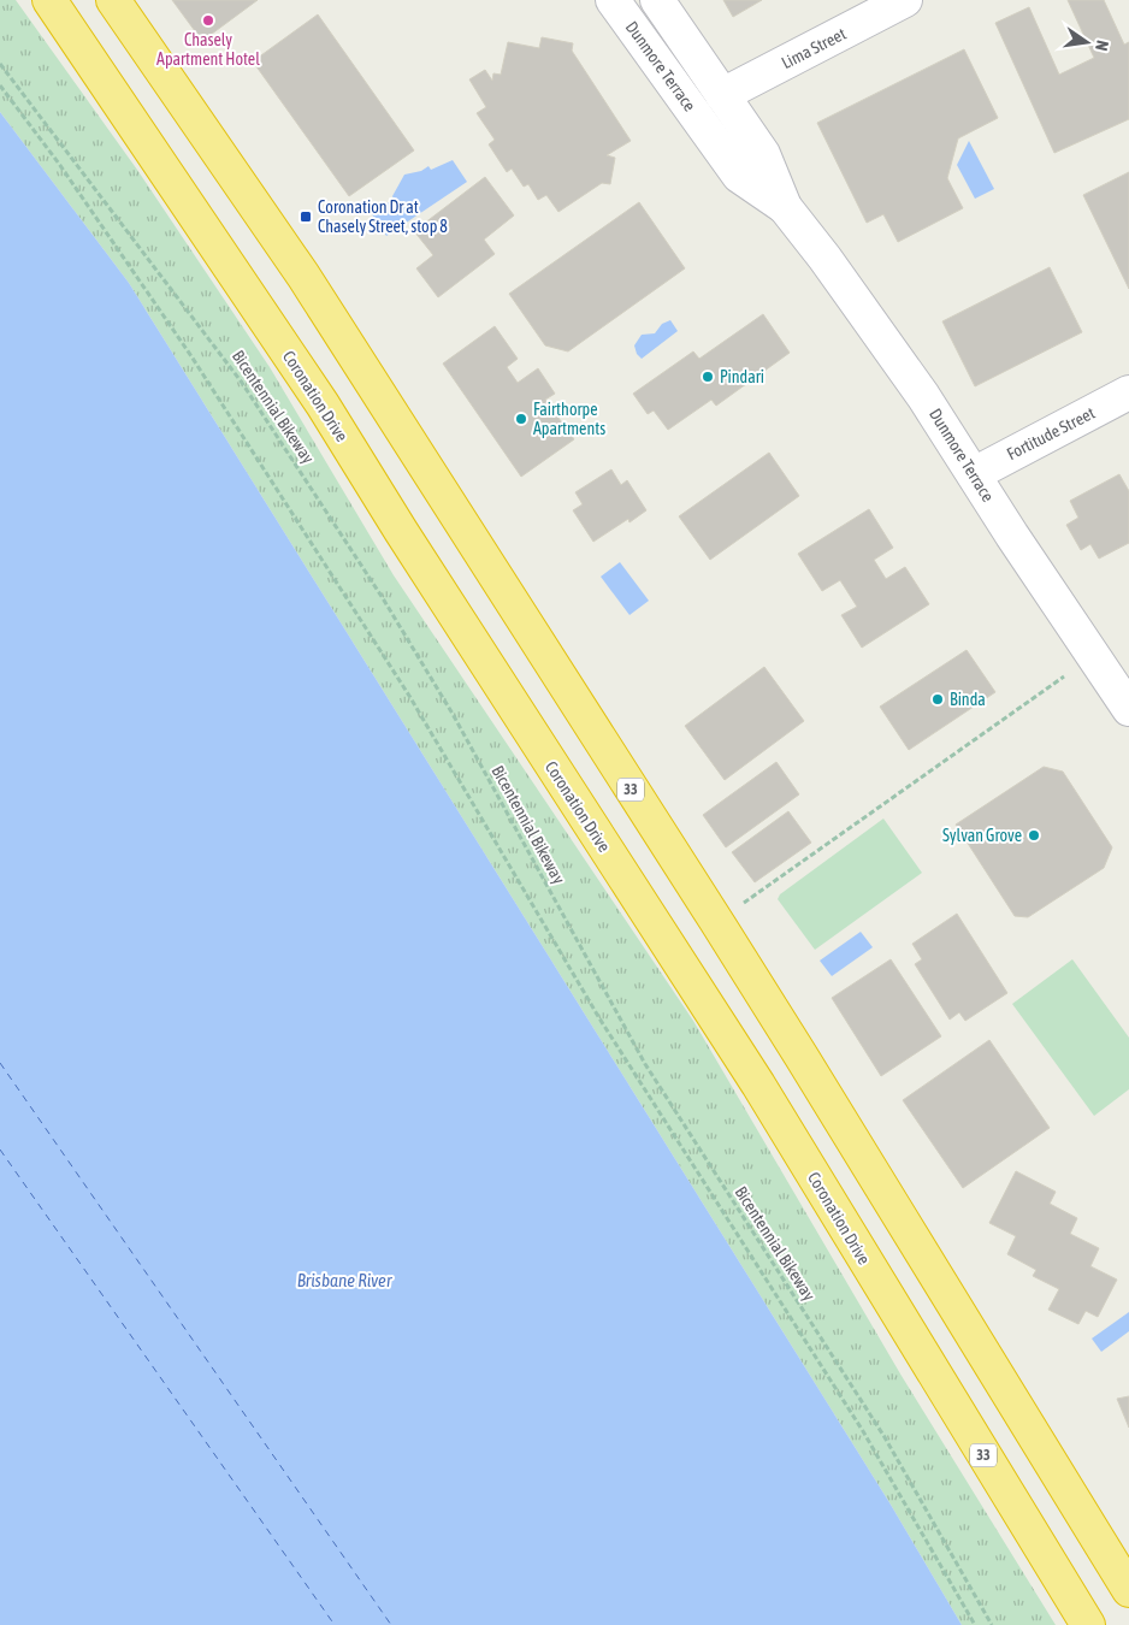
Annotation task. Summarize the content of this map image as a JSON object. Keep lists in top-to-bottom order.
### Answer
{
  "streets": {
    "highway": ["Coronation Drive", "33"],
    "street": ["Lima Street", "Dunmore Terrace", "Fortitude Street"],
    "path": ["Bicentennial Bikeway"]
  },
  "crossings": [
    ["Lima Street", "Dunmore Terrace"],
    ["Dunmore Terrace", "Fortitude Street"]
  ],
  "water": ["Brisbane River"],
  "places": {
    "other": [
      "Chasely Apartment Hotel",
      "Pindari",
      "Fairthorpe Apartments",
      "Binda",
      "Sylvan Grove"
    ],
    "transit": ["Coronation Dr at Chasely Street, stop 8"]
  },
  "north": "right"
}
